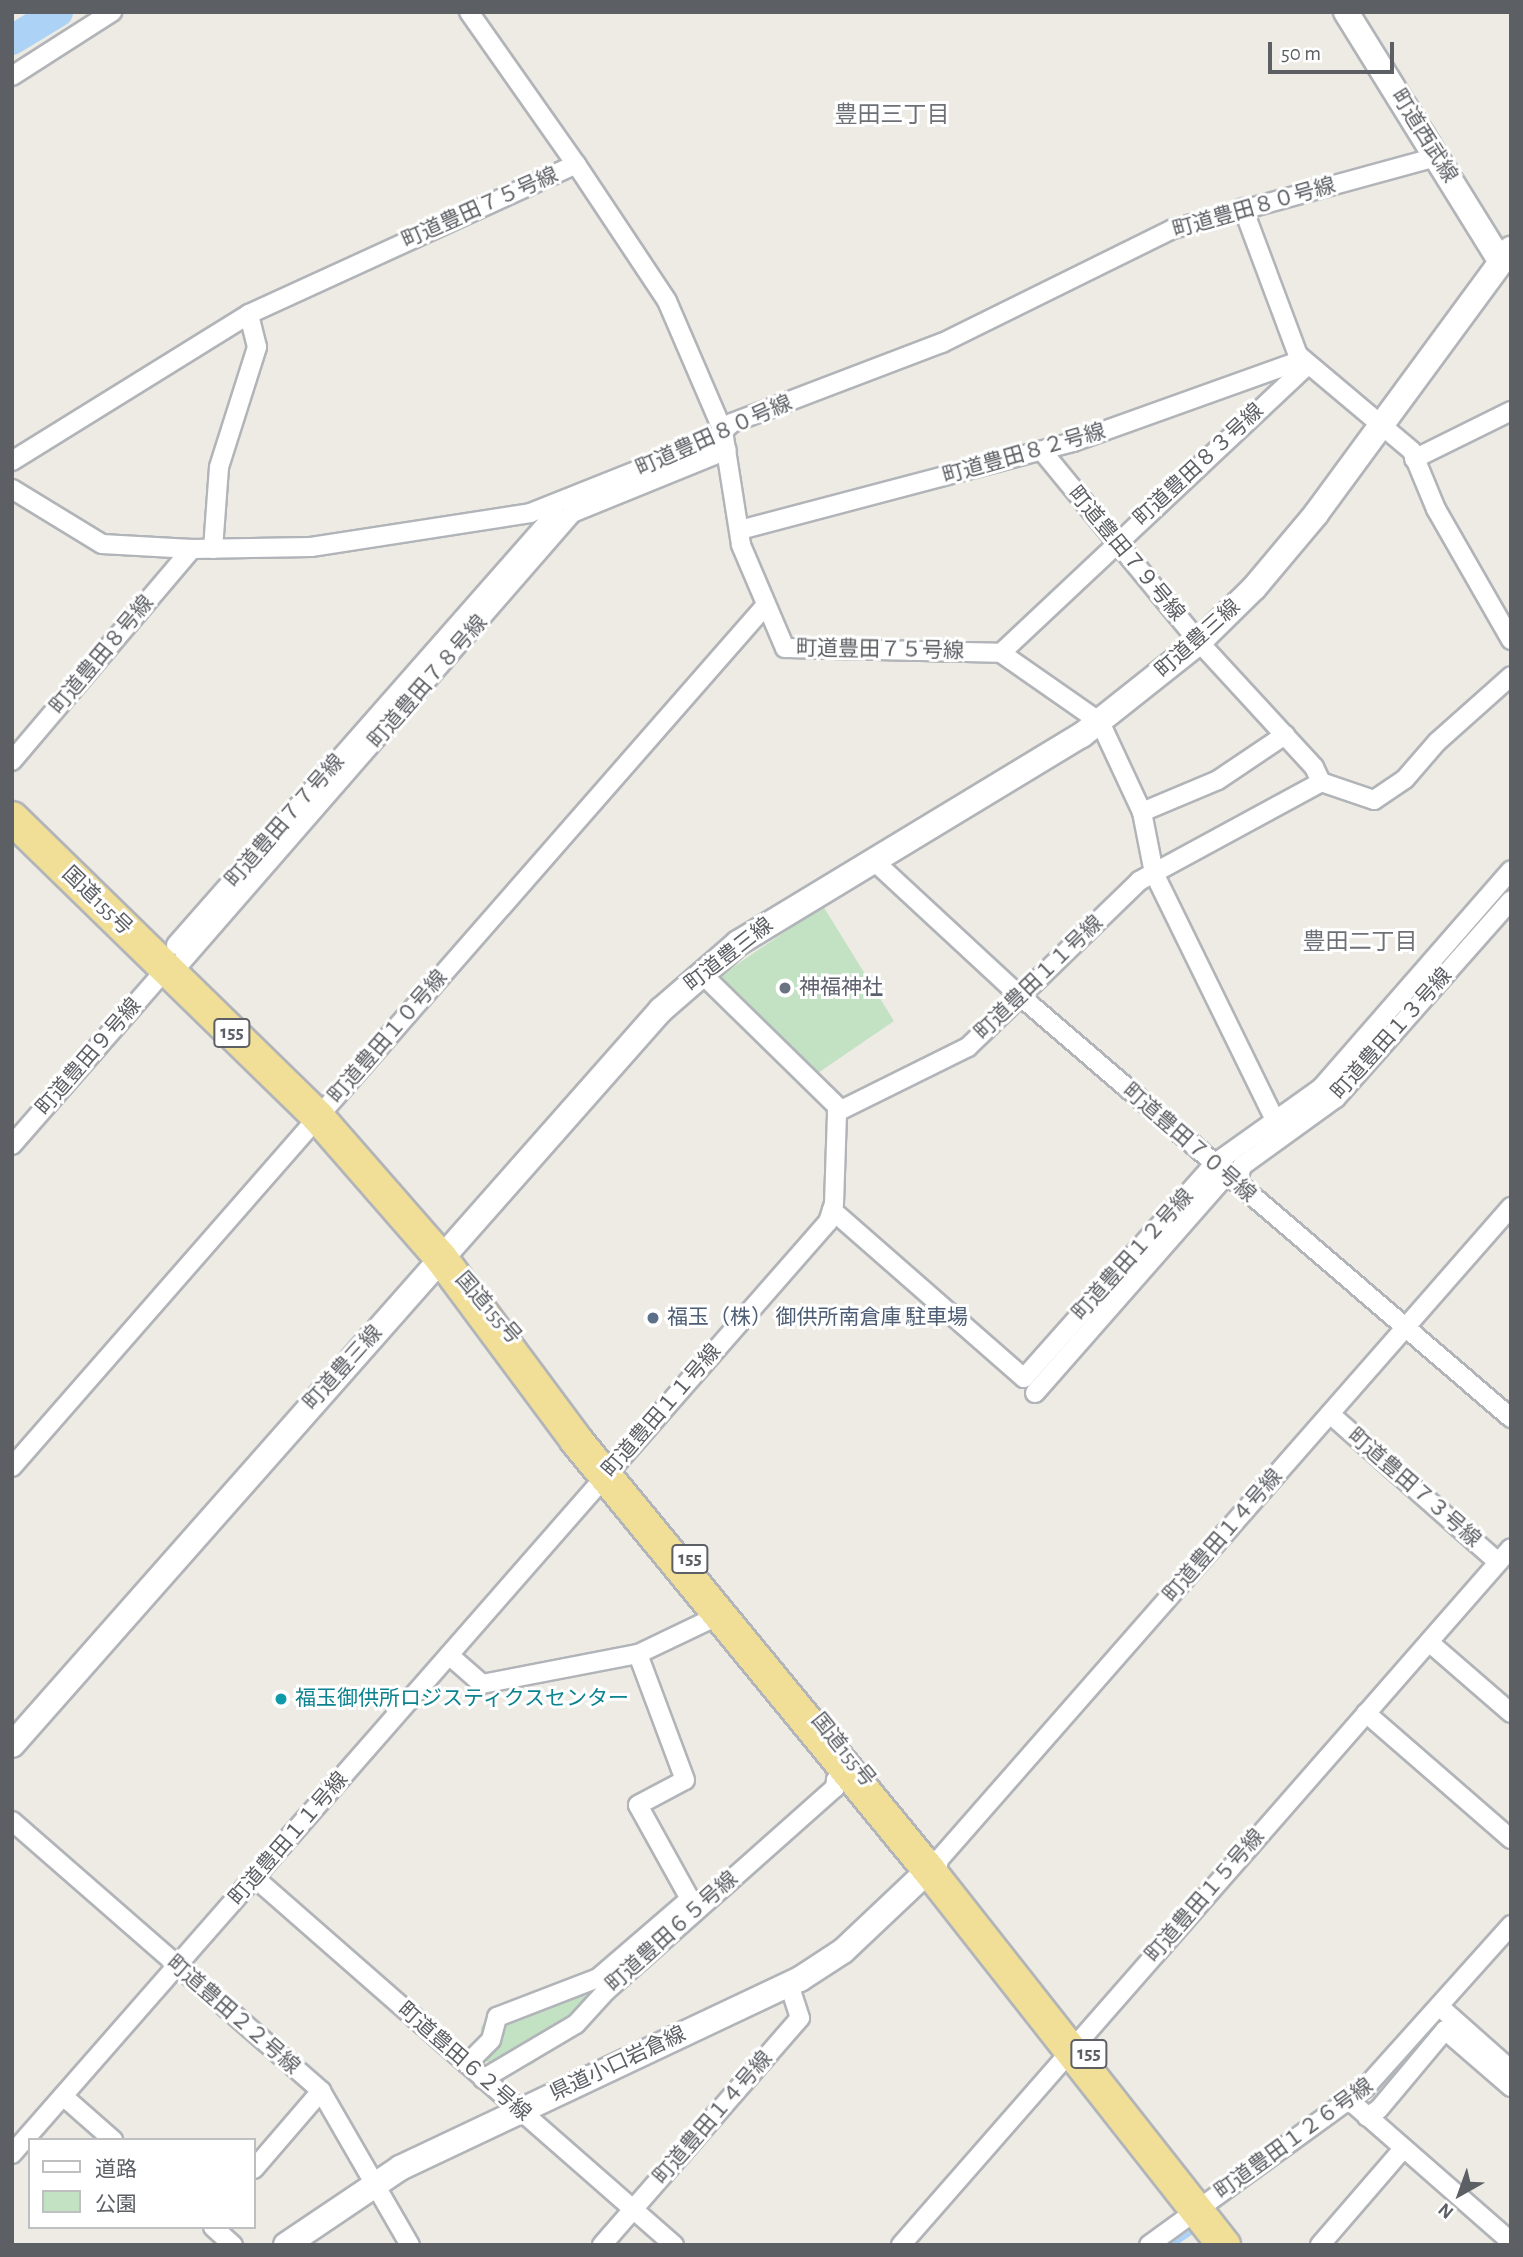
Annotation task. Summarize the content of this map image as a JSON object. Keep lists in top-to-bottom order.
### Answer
{
  "streets": {
    "highway": ["国道155号", "155"],
    "street": [
      "町道西武線",
      "町道豊田７５号線",
      "町道豊田８０号線",
      "町道豊田８２号線",
      "町道豊田８３号線",
      "町道豊田７９号線",
      "町道豊三線",
      "町道豊田８号線",
      "町道豊田７８号線",
      "町道豊田７７号線",
      "町道豊田１１号線",
      "町道豊田１３号線",
      "町道豊田１０号線",
      "町道豊田９号線",
      "町道豊田７０号線",
      "町道豊田１２号線",
      "町道豊田７３号線",
      "町道豊田１４号線",
      "町道豊田１５号線",
      "町道豊田６５号線",
      "町道豊田２２号線",
      "町道豊田６２号線",
      "県道小口岩倉線",
      "町道豊田１２６号線"
    ]
  },
  "crossings": [
    ["町道西武線", "町道豊田８０号線"],
    ["町道西武線", "町道豊三線"],
    ["町道豊田７５号線", "町道豊田８０号線"],
    ["町道豊田７５号線", "町道豊田８２号線"],
    ["町道豊田７５号線", "町道豊田８３号線"],
    ["町道豊田７５号線", "町道豊田７８号線"],
    ["町道豊田７５号線", "町道豊田１０号線"],
    ["町道豊田８０号線", "町道豊田８号線"],
    ["町道豊田８０号線", "町道豊田７７号線"],
    ["町道豊田８２号線", "町道豊田８３号線"],
    ["町道豊田８２号線", "町道豊田７９号線"],
    ["町道豊田８３号線", "町道豊田７９号線"],
    ["町道豊田７９号線", "町道豊三線"],
    ["町道豊田７９号線", "町道豊田１１号線"],
    ["町道豊三線", "国道155号"],
    ["町道豊三線", "町道豊田７０号線"],
    ["町道豊田７８号線", "町道豊田７７号線"],
    ["町道豊田７８号線", "国道155号"],
    ["町道豊田７８号線", "町道豊田９号線"],
    ["町道豊田７７号線", "国道155号"],
    ["町道豊田７７号線", "町道豊田９号線"],
    ["国道155号", "町道豊田１１号線"],
    ["国道155号", "町道豊田１０号線"],
    ["国道155号", "町道豊田９号線"],
    ["国道155号", "町道豊田１４号線"],
    ["国道155号", "町道豊田１５号線"],
    ["国道155号", "町道豊田６５号線"],
    ["国道155号", "県道小口岩倉線"],
    ["国道155号", "町道豊田１２６号線"],
    ["町道豊田１１号線", "町道豊田７０号線"],
    ["町道豊田１１号線", "町道豊田１２号線"],
    ["町道豊田１１号線", "町道豊田２２号線"],
    ["町道豊田１１号線", "町道豊田６２号線"],
    ["町道豊田１３号線", "町道豊田７０号線"],
    ["町道豊田７０号線", "町道豊田１２号線"],
    ["町道豊田７０号線", "町道豊田１４号線"],
    ["町道豊田７３号線", "町道豊田１４号線"],
    ["町道豊田７３号線", "町道豊田１５号線"],
    ["町道豊田１４号線", "町道豊田６２号線"],
    ["町道豊田１４号線", "県道小口岩倉線"],
    ["町道豊田６５号線", "町道豊田６２号線"],
    ["町道豊田２２号線", "県道小口岩倉線"],
    ["町道豊田６２号線", "県道小口岩倉線"]
  ],
  "districts": ["豊田三丁目", "豊田二丁目"],
  "places": ["神福神社", "福玉（株） 御供所南倉庫 駐車場", "福玉御供所ロジスティクスセンター"],
  "legend": ["道路", "公園"],
  "scale_bar": "50 m",
  "north": "bottom left"
}
